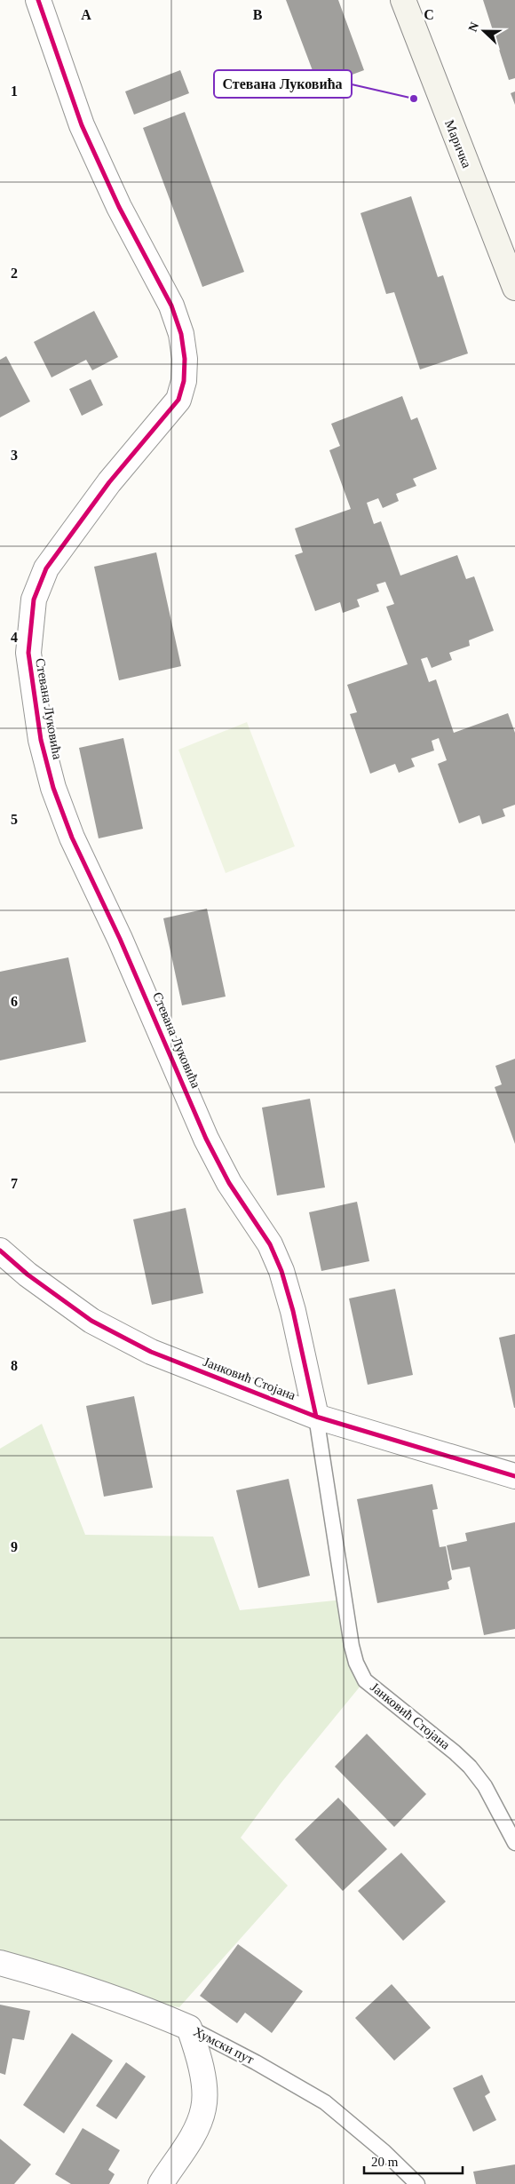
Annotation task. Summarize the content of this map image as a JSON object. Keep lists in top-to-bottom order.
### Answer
{
  "streets": {
    "street": [
      "Маричка",
      "Стевана Луковића",
      "Јанковић Стојана",
      "Хумски пут"
    ]
  },
  "crossings": [
    ["Стевана Луковића", "Јанковић Стојана"]
  ],
  "places": ["Стевана Луковића"],
  "scale_bar": "20 m",
  "north": "left",
  "grid": {
    "columns": ["A", "B", "C"],
    "rows": [
      "1",
      "2",
      "3",
      "4",
      "5",
      "6",
      "7",
      "8",
      "9"
    ]
  }
}
